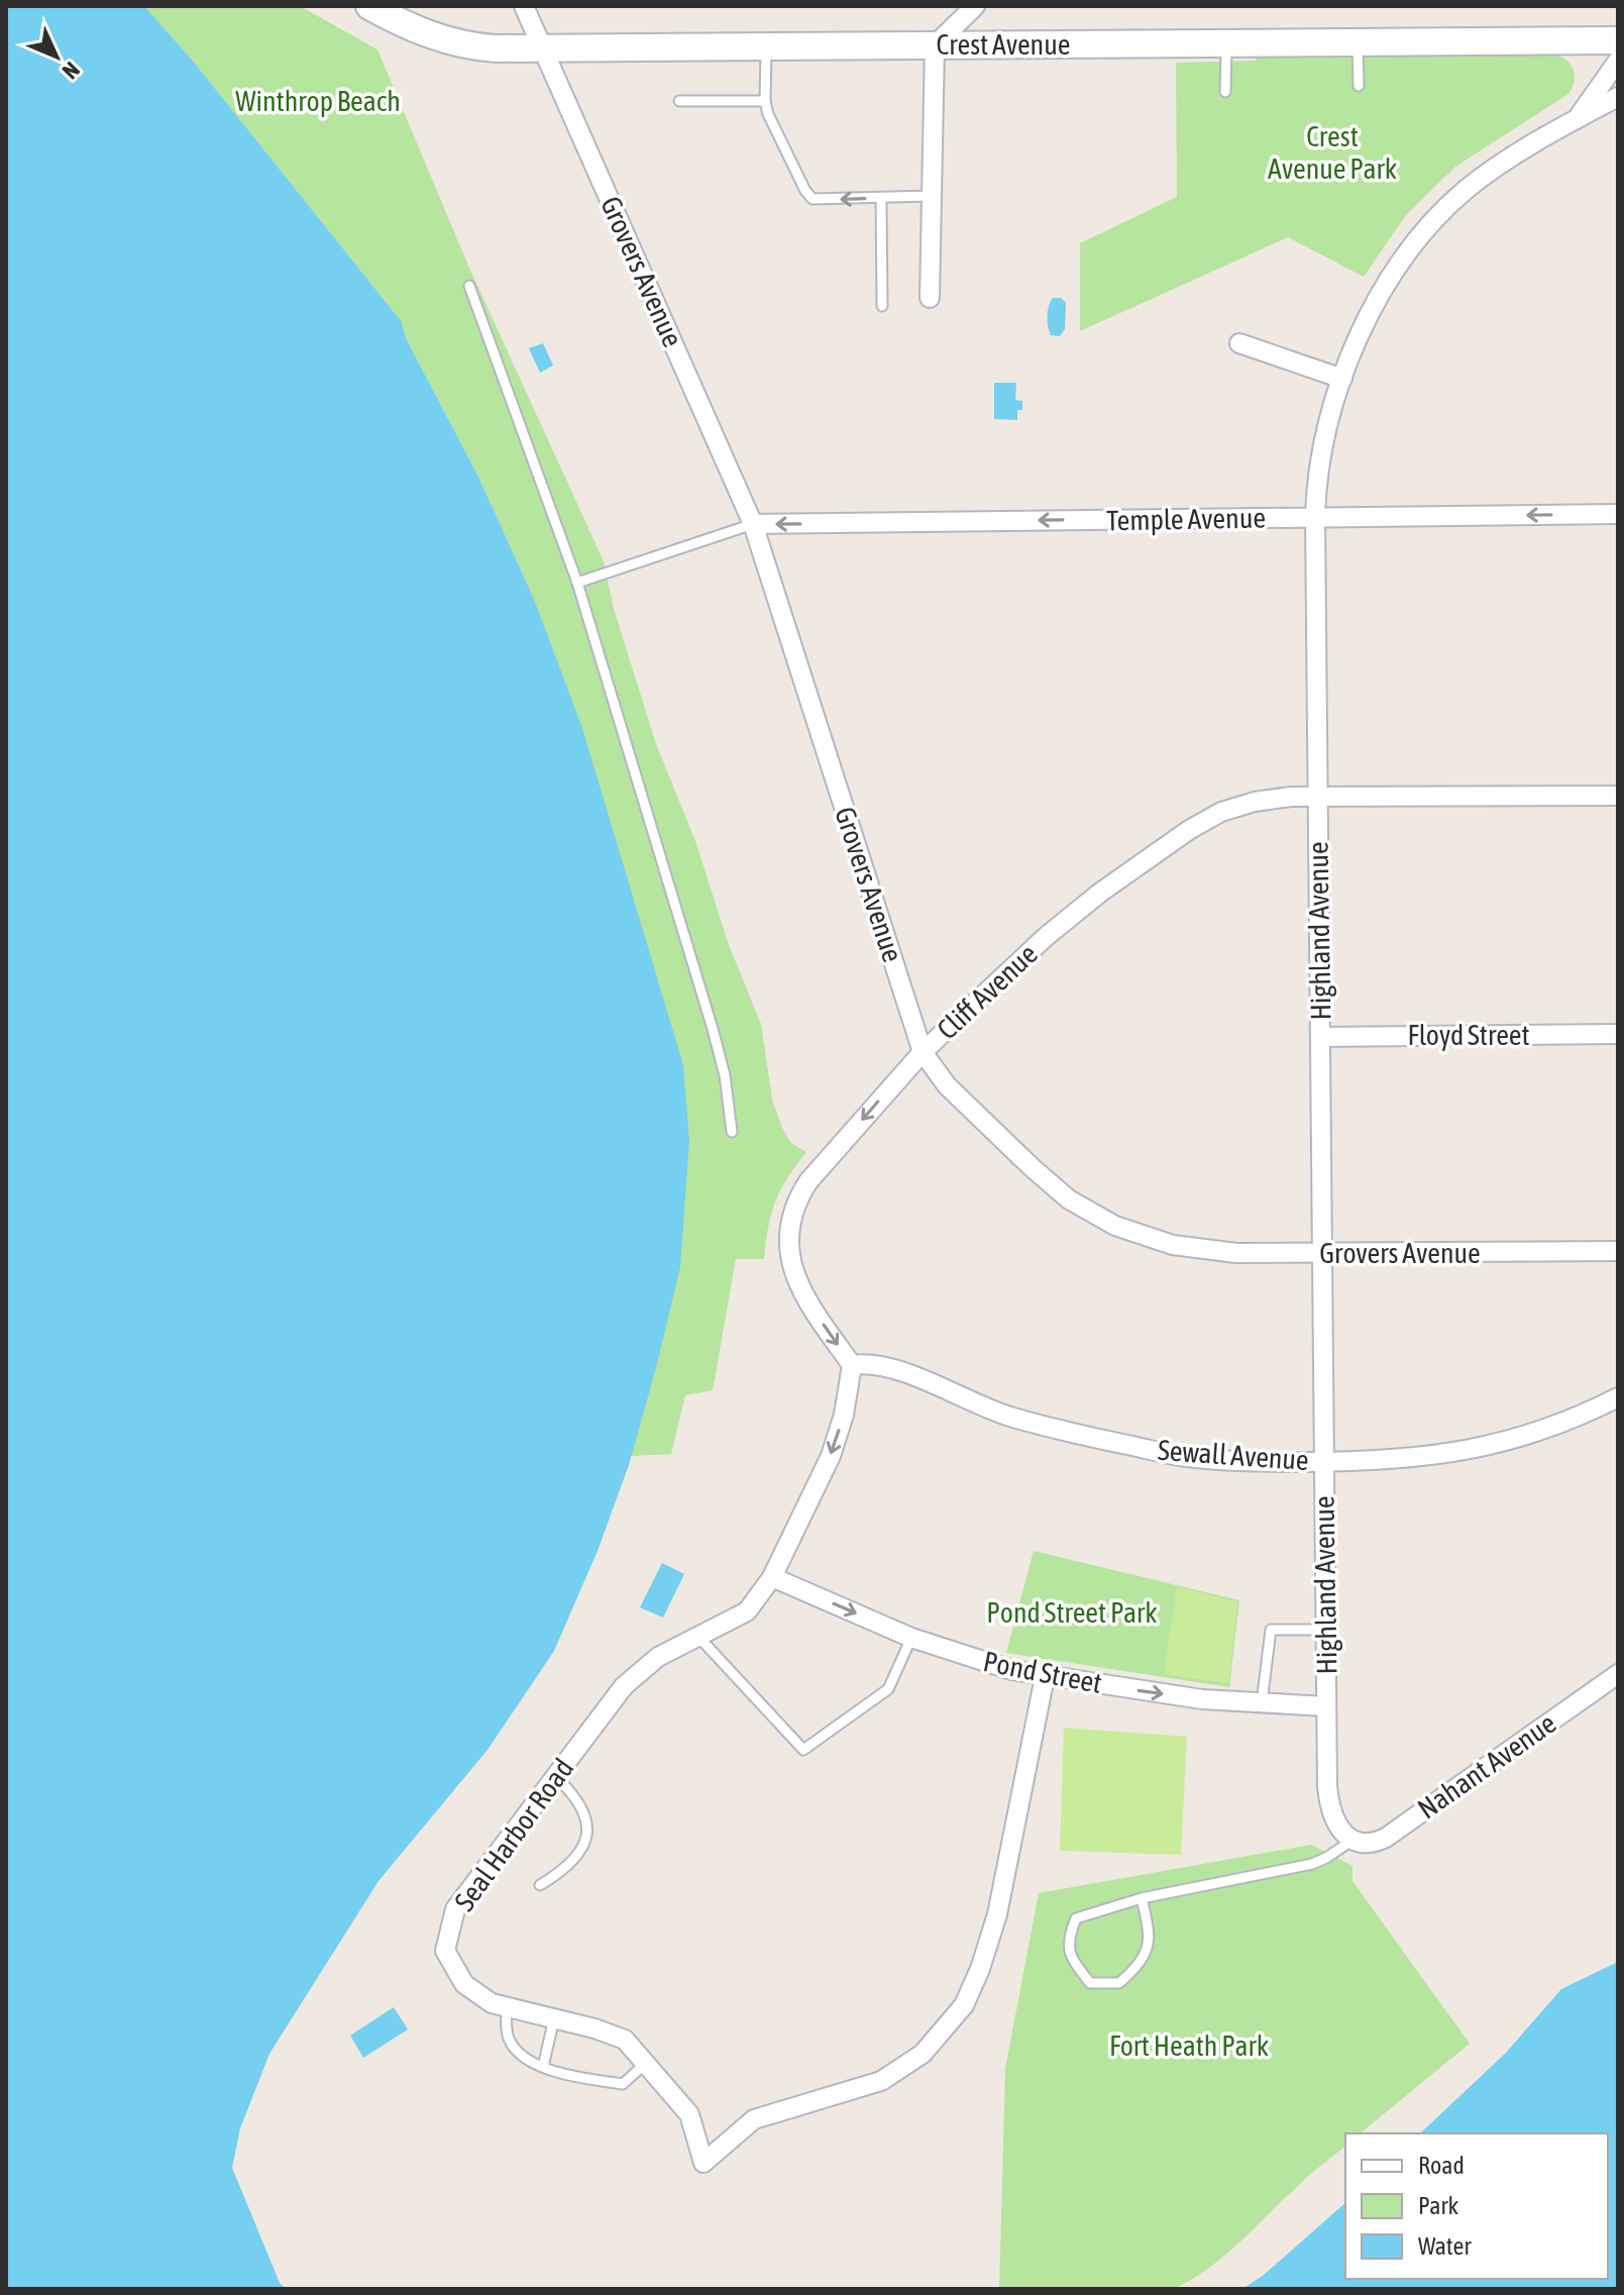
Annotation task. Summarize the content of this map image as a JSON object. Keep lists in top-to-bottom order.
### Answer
{
  "streets": {
    "main road": ["Crest Avenue"],
    "street": [
      "Grovers Avenue",
      "Temple Avenue",
      "Highland Avenue",
      "Cliff Avenue",
      "Floyd Street",
      "Sewall Avenue",
      "Pond Street",
      "Nahant Avenue",
      "Seal Harbor Road"
    ]
  },
  "crossings": [
    ["Crest Avenue", "Grovers Avenue"],
    ["Grovers Avenue", "Temple Avenue"],
    ["Grovers Avenue", "Highland Avenue"],
    ["Grovers Avenue", "Cliff Avenue"],
    ["Temple Avenue", "Highland Avenue"],
    ["Highland Avenue", "Cliff Avenue"],
    ["Highland Avenue", "Floyd Street"],
    ["Highland Avenue", "Sewall Avenue"],
    ["Highland Avenue", "Pond Street"],
    ["Highland Avenue", "Nahant Avenue"],
    ["Cliff Avenue", "Sewall Avenue"],
    ["Pond Street", "Seal Harbor Road"]
  ],
  "one_way": ["Temple Avenue", "Pond Street"],
  "parks": [
    "Winthrop Beach",
    "Crest Avenue Park",
    "Pond Street Park",
    "Fort Heath Park"
  ],
  "legend": ["Road", "Park", "Water"],
  "north": "bottom right"
}
